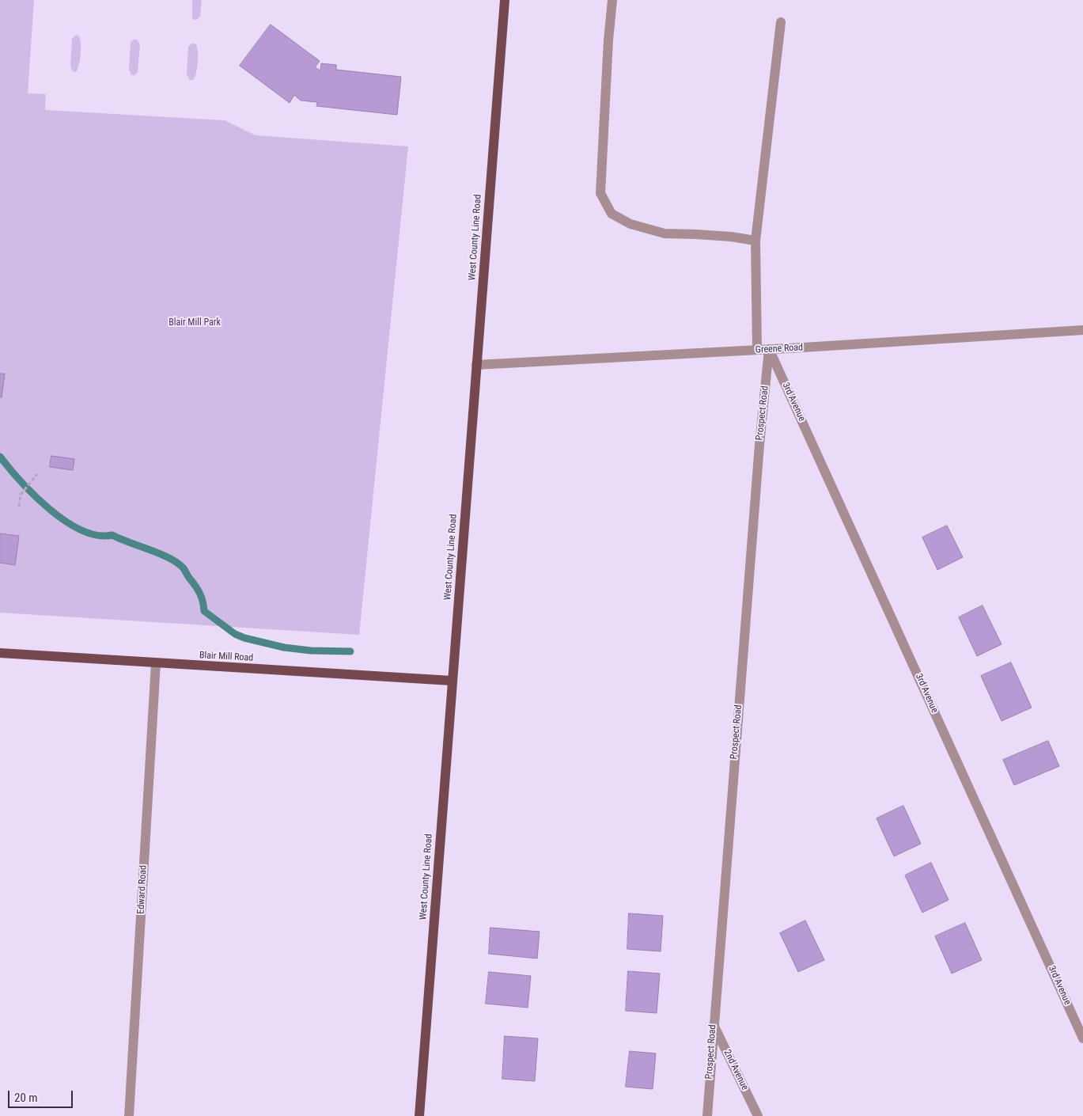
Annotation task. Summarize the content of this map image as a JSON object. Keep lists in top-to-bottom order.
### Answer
{
  "streets": {
    "main road": ["West County Line Road", "Blair Mill Road"],
    "street": [
      "Greene Road",
      "3rd Avenue",
      "Prospect Road",
      "Edward Road",
      "2nd Avenue"
    ]
  },
  "crossings": [
    ["West County Line Road", "Greene Road"],
    ["West County Line Road", "Blair Mill Road"],
    ["Greene Road", "3rd Avenue"],
    ["Greene Road", "Prospect Road"],
    ["3rd Avenue", "Prospect Road"],
    ["Prospect Road", "2nd Avenue"],
    ["Blair Mill Road", "Edward Road"]
  ],
  "parks": ["Blair Mill Park"],
  "scale_bar": "20 m"
}
